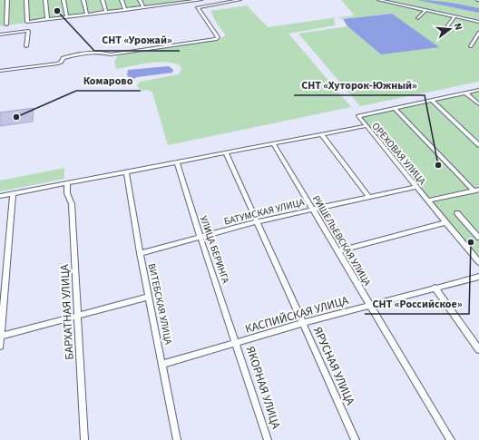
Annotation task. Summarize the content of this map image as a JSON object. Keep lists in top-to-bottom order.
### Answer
{
  "streets": {
    "street": [
      "ОРЕХОВАЯ УЛИЦА",
      "БАТУМСКАЯ УЛИЦА",
      "РИШЕЛЬЕВСКАЯ УЛИЦА",
      "УЛИЦА БЕРИНГА",
      "ВИТЕБСКАЯ УЛИЦА",
      "БАРХАТНАЯ УЛИЦА",
      "КАСПИЙСКАЯ УЛИЦА",
      "ЯРУСНАЯ УЛИЦА",
      "ЯКОРНАЯ УЛИЦА"
    ]
  },
  "crossings": [
    ["ОРЕХОВАЯ УЛИЦА", "БАТУМСКАЯ УЛИЦА"],
    ["БАТУМСКАЯ УЛИЦА", "РИШЕЛЬЕВСКАЯ УЛИЦА"],
    ["БАТУМСКАЯ УЛИЦА", "УЛИЦА БЕРИНГА"],
    ["БАТУМСКАЯ УЛИЦА", "ВИТЕБСКАЯ УЛИЦА"],
    ["БАТУМСКАЯ УЛИЦА", "ЯРУСНАЯ УЛИЦА"],
    ["РИШЕЛЬЕВСКАЯ УЛИЦА", "КАСПИЙСКАЯ УЛИЦА"],
    ["УЛИЦА БЕРИНГА", "КАСПИЙСКАЯ УЛИЦА"],
    ["УЛИЦА БЕРИНГА", "ЯКОРНАЯ УЛИЦА"],
    ["ВИТЕБСКАЯ УЛИЦА", "КАСПИЙСКАЯ УЛИЦА"],
    ["КАСПИЙСКАЯ УЛИЦА", "ЯРУСНАЯ УЛИЦА"],
    ["КАСПИЙСКАЯ УЛИЦА", "ЯКОРНАЯ УЛИЦА"]
  ],
  "places": [
    "СНТ «Урожай»",
    "Комарово",
    "СНТ «Хуторок-Южный»",
    "СНТ «Российское»"
  ],
  "north": "right"
}
